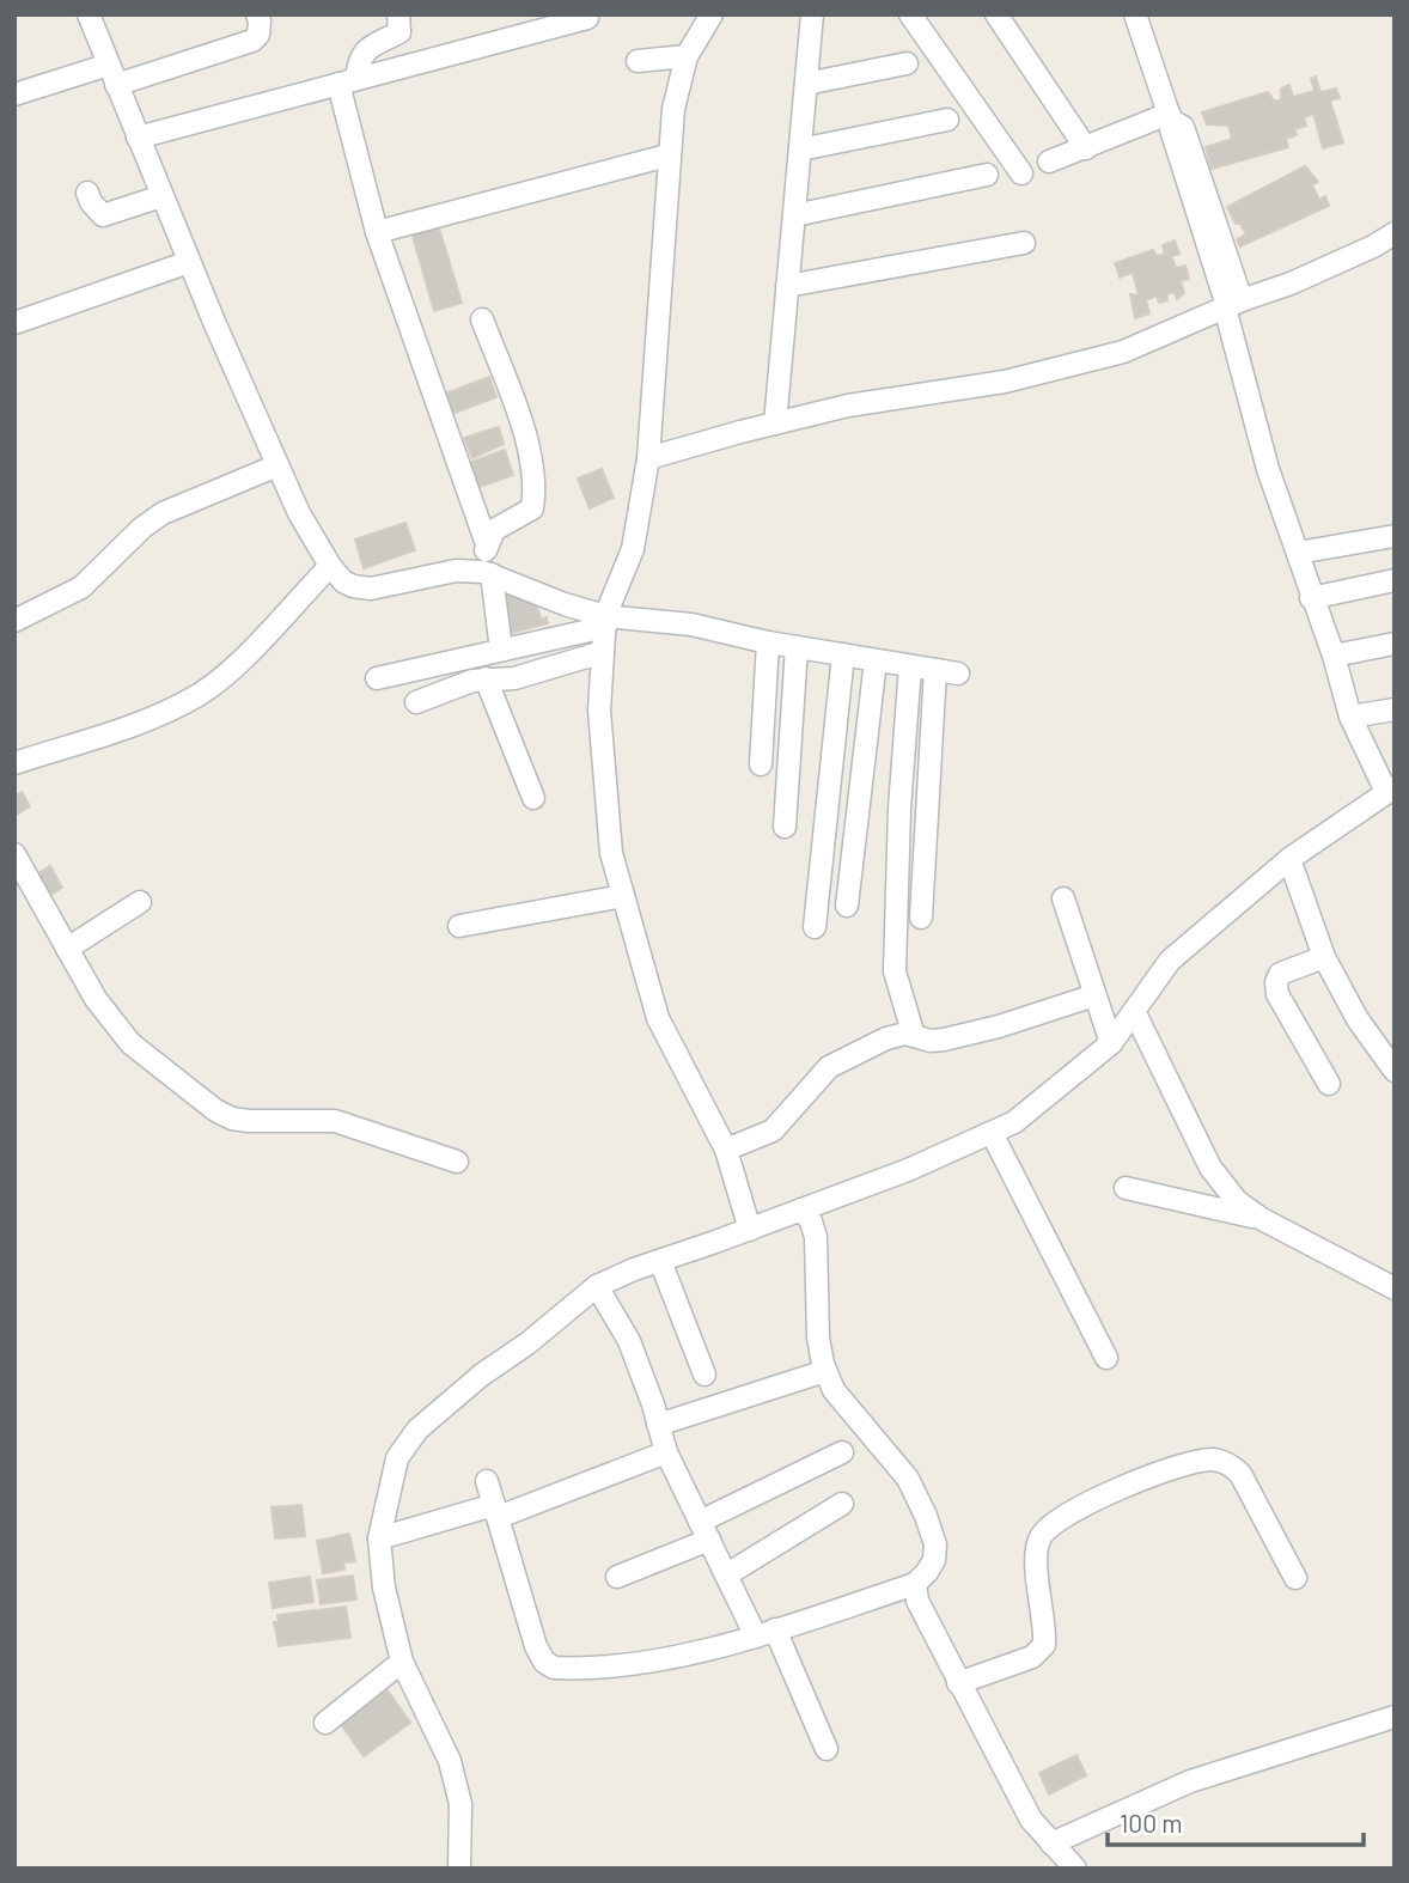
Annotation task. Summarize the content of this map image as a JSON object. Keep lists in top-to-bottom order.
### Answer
{
  "scale_bar": "100 m"
}
